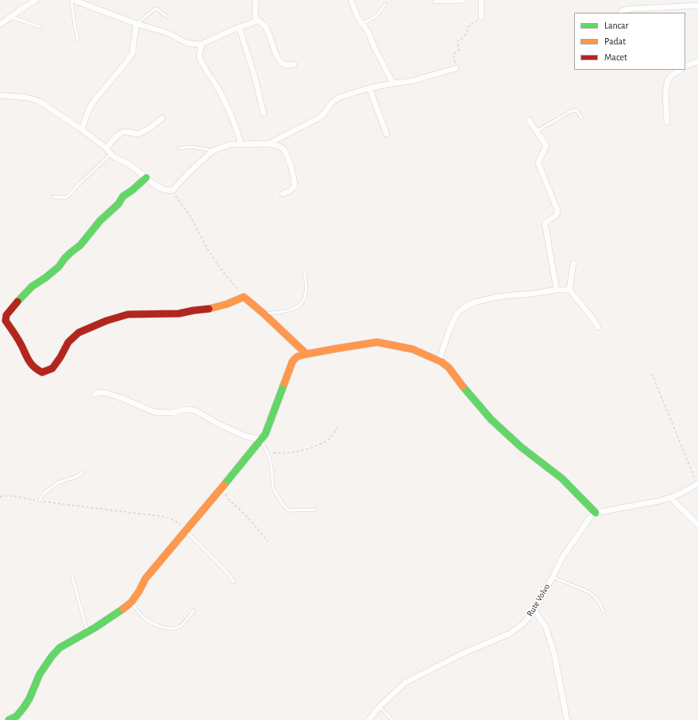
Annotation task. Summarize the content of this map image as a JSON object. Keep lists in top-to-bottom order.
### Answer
{
  "streets": {
    "street": ["Rute Volvo"]
  },
  "legend": ["Lancar", "Padat", "Macet"]
}
